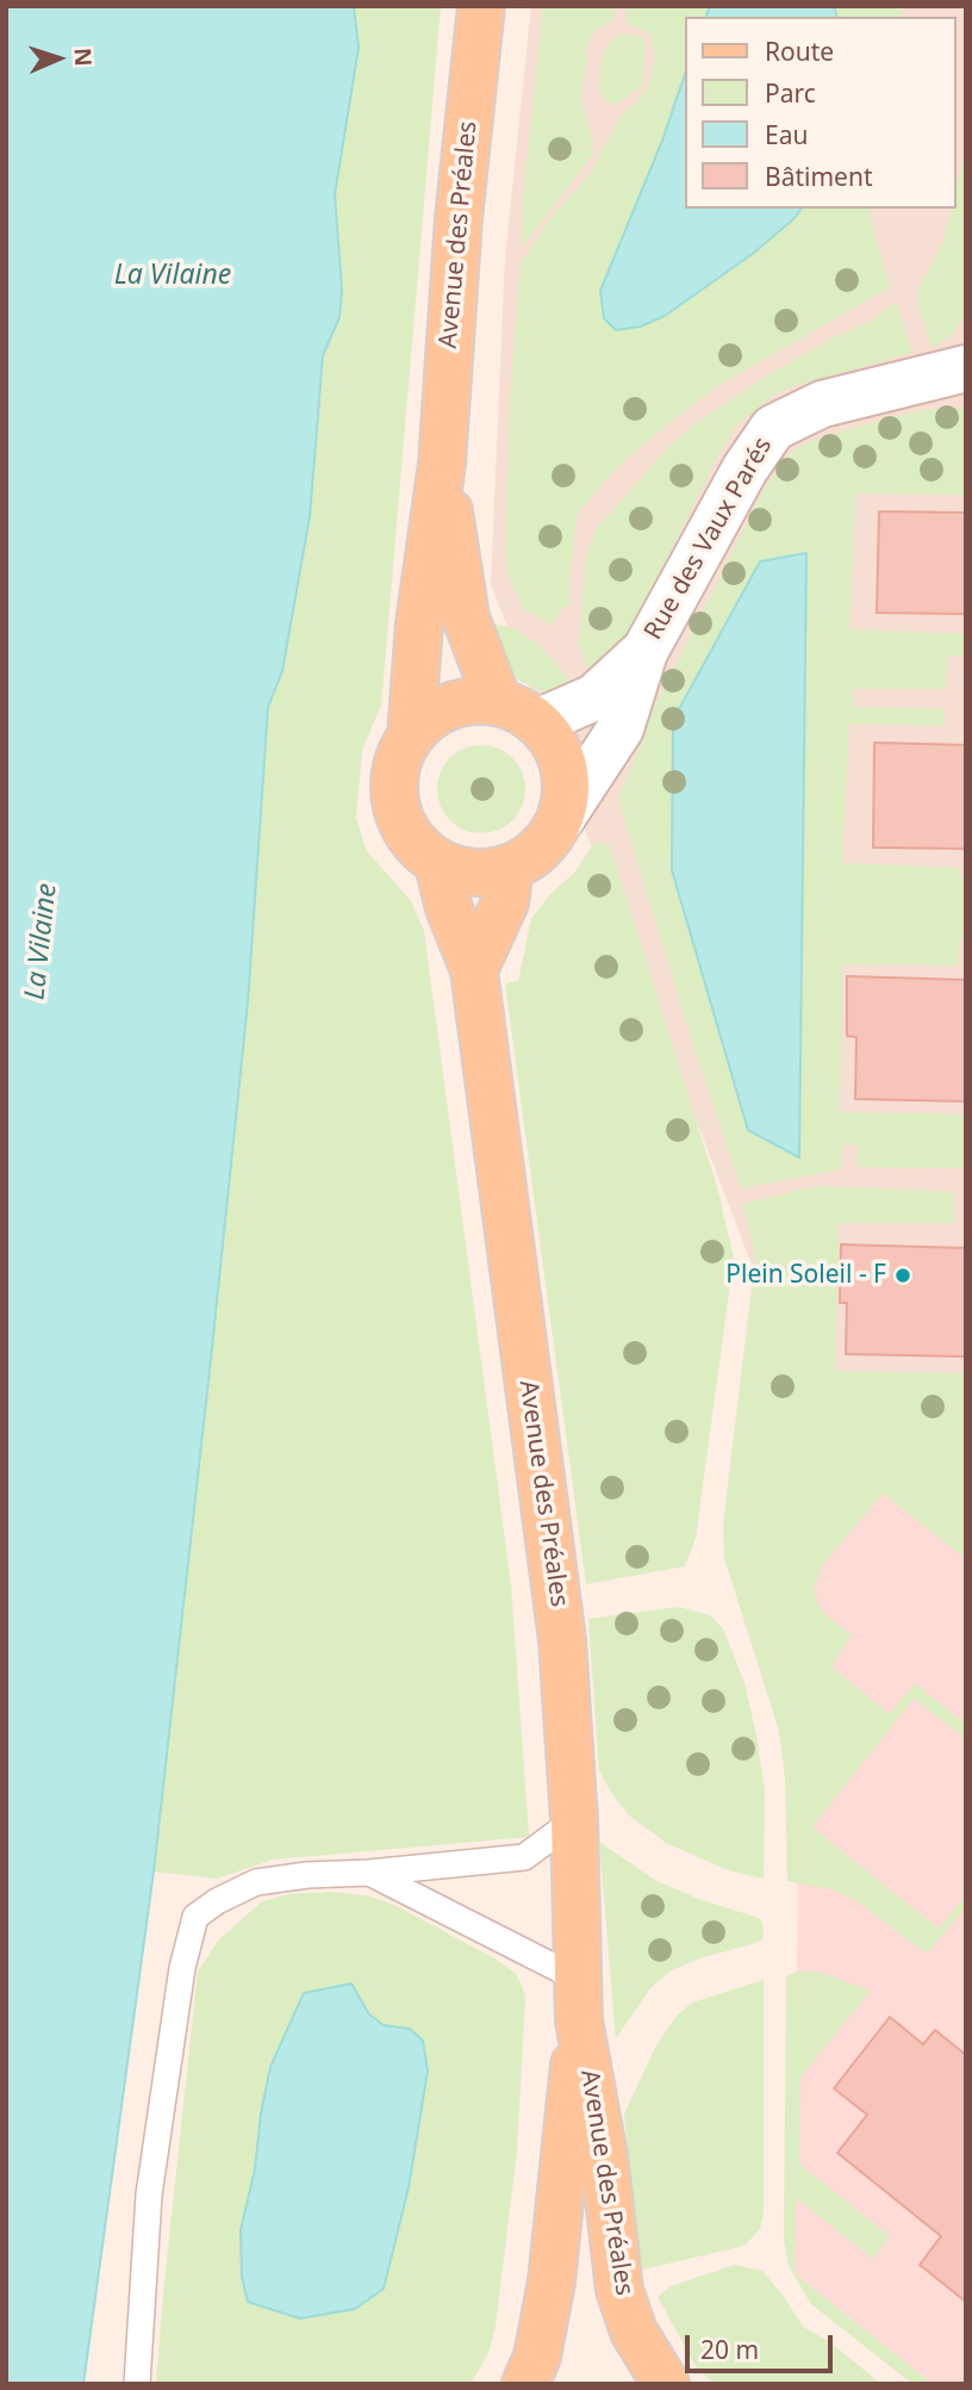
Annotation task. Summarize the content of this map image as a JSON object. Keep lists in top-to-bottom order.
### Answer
{
  "streets": {
    "main road": ["Avenue des Préales"],
    "street": ["Rue des Vaux Parés"]
  },
  "crossings": [
    ["Avenue des Préales", "Rue des Vaux Parés"]
  ],
  "water": ["La Vilaine"],
  "places": ["Plein Soleil - F"],
  "legend": [
    "Route",
    "Parc",
    "Eau",
    "Bâtiment"
  ],
  "scale_bar": "20 m",
  "north": "right"
}
